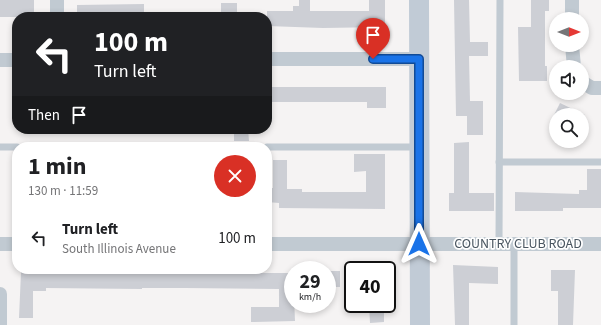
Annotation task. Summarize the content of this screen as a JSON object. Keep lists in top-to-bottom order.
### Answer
{
  "streets": {
    "street": ["COUNTRY CLUB ROAD"]
  },
  "north": "right",
  "page": {
    "turn": ["100 m", "Turn left"],
    "then": "Then",
    "heading": ["1 min", "130 m · 11:59"],
    "list": [
      {
        "name": "Turn left",
        "note": "South Illinois Avenue",
        "value": "100 m"
      }
    ],
    "speed": "29 km/h",
    "limit": "40"
  }
}
